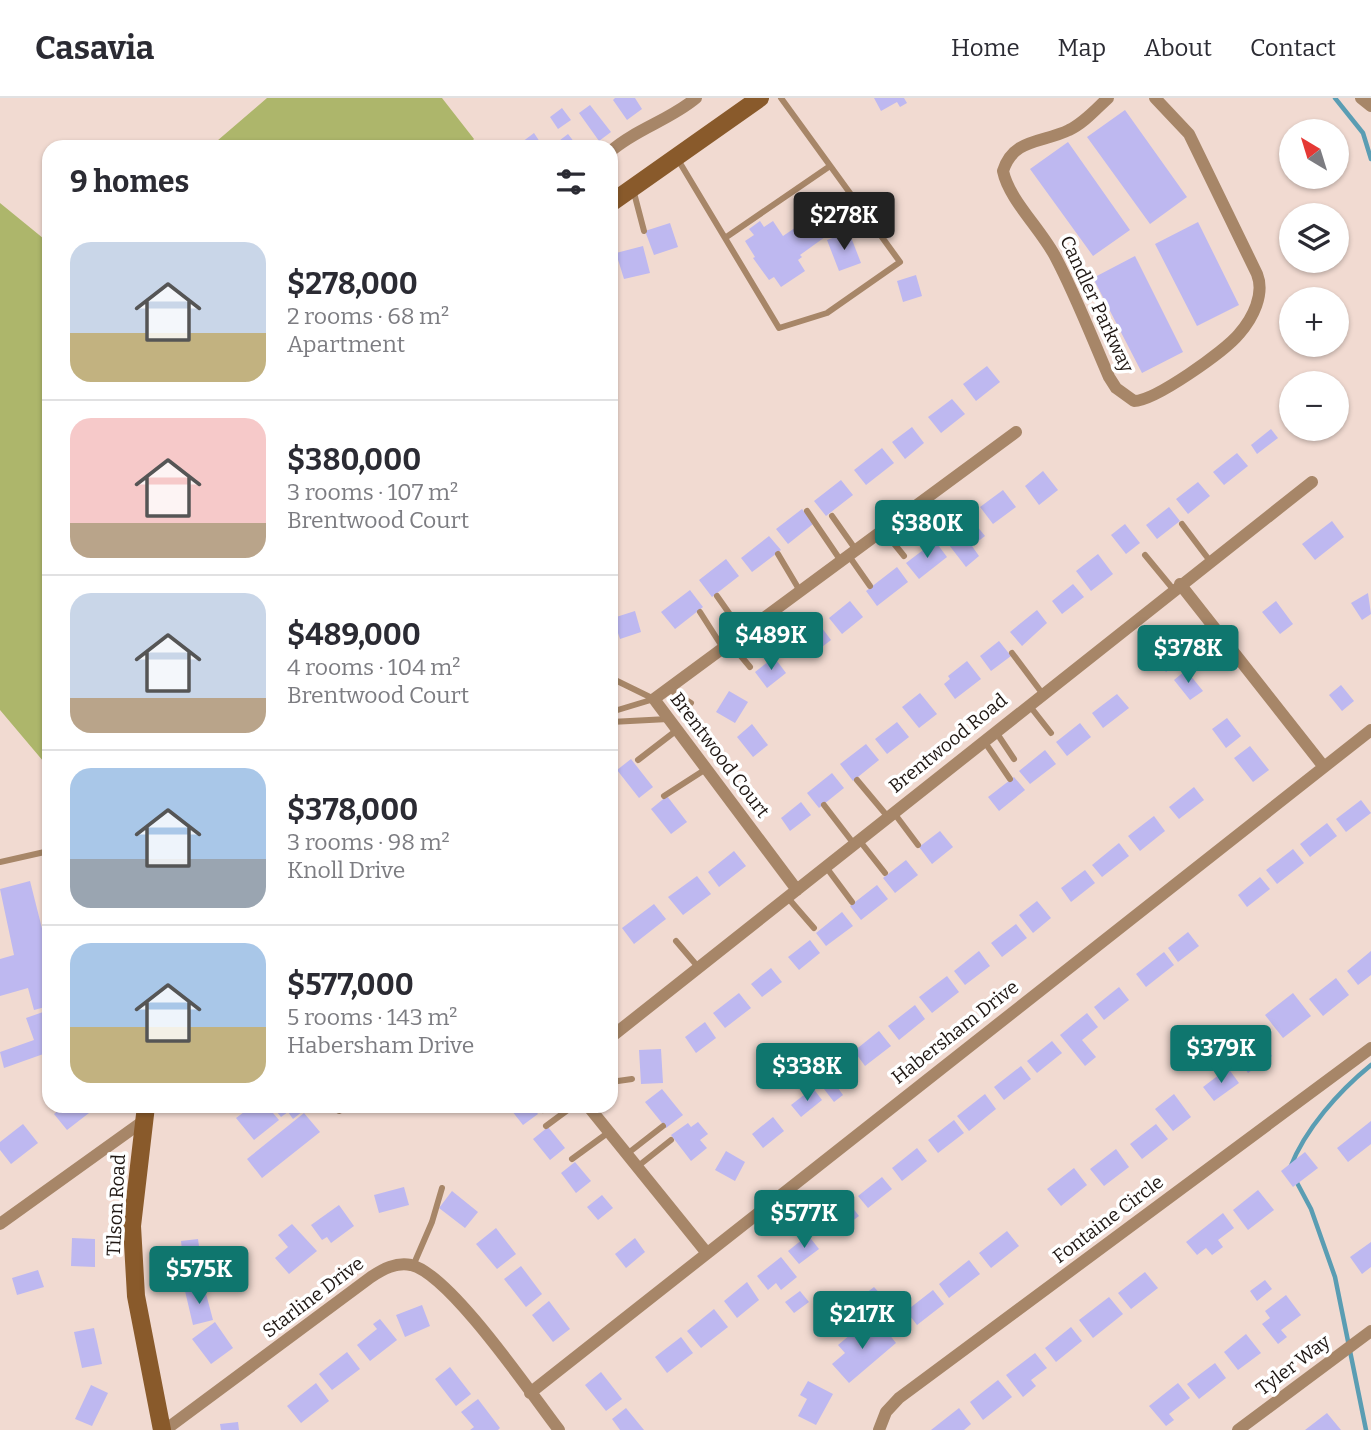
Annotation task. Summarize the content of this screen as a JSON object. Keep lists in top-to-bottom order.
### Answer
{
  "streets": {
    "street": [
      "Candler Parkway",
      "Brentwood Road",
      "Brentwood Court",
      "Habersham Drive",
      "Tilson Road",
      "Fontaine Circle",
      "Starline Drive",
      "Tyler Way"
    ]
  },
  "crossings": [
    ["Brentwood Road", "Brentwood Court"],
    ["Tilson Road", "Starline Drive"]
  ],
  "north": "top left",
  "page": {
    "header": "Casavia",
    "nav": [
      "Home",
      "Map",
      "About",
      "Contact"
    ],
    "map_buttons": ["+", "−"],
    "heading": "9 homes",
    "price": [
      "$278K",
      "$380K",
      "$489K",
      "$378K",
      "$379K",
      "$338K",
      "$577K",
      "$575K",
      "$217K"
    ],
    "list": [
      {
        "name": "$278,000",
        "note": "2 rooms · 68 m² · Apartment"
      },
      {
        "name": "$380,000",
        "note": "3 rooms · 107 m² · Brentwood Court"
      },
      {
        "name": "$489,000",
        "note": "4 rooms · 104 m² · Brentwood Court"
      },
      {
        "name": "$378,000",
        "note": "3 rooms · 98 m² · Knoll Drive"
      },
      {
        "name": "$577,000",
        "note": "5 rooms · 143 m² · Habersham Drive"
      }
    ]
  }
}
